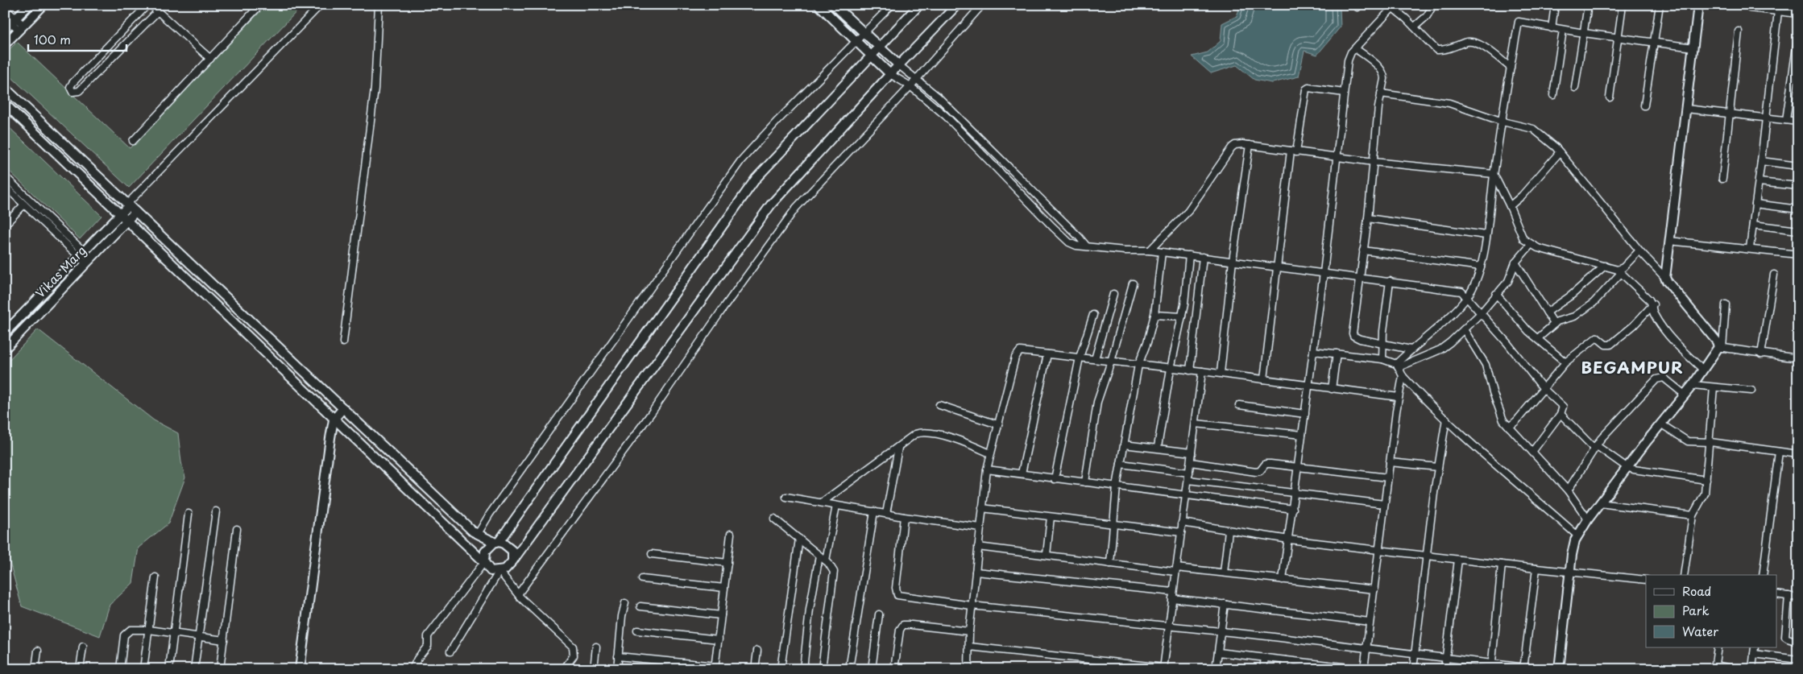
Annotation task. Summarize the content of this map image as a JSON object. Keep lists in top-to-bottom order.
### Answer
{
  "streets": {
    "street": ["Vikas Marg"]
  },
  "districts": ["BEGAMPUR"],
  "legend": ["Road", "Park", "Water"],
  "scale_bar": "100 m"
}
